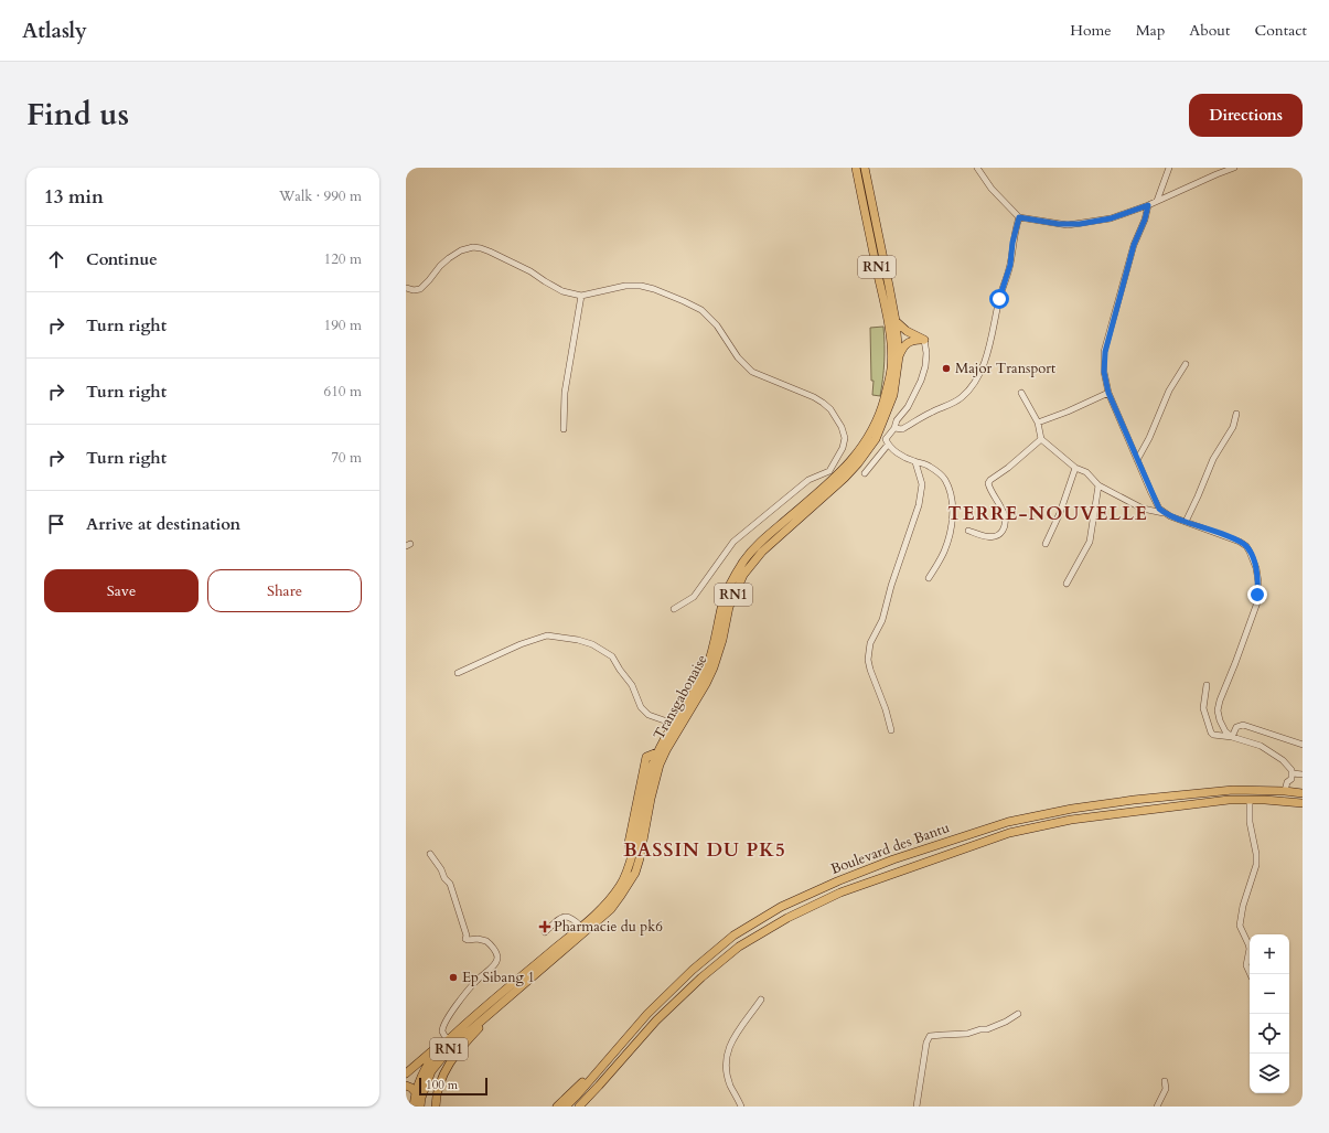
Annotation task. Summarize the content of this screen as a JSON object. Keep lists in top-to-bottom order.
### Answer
{
  "streets": {
    "highway": ["RN1", "Transgabonaise", "Boulevard des Bantu"]
  },
  "districts": ["TERRE-NOUVELLE", "BASSIN DU PK5"],
  "places": {
    "other": ["Major Transport", "Ep Sibang 1"],
    "health": ["Pharmacie du pk6"]
  },
  "scale_bar": "100 m",
  "page": {
    "header": "Atlasly",
    "nav": [
      "Home",
      "Map",
      "About",
      "Contact"
    ],
    "title": "Find us",
    "buttons": [
      "Directions",
      ["Save", "Share"]
    ],
    "heading": ["13 min", "Walk · 990 m"],
    "list": [
      ["Continue", "120 m"],
      ["Turn right", "190 m"],
      ["Turn right", "610 m"],
      ["Turn right", "70 m"],
      "Arrive at destination"
    ],
    "map_buttons": ["+", "−"],
    "scale": "100 m"
  }
}
